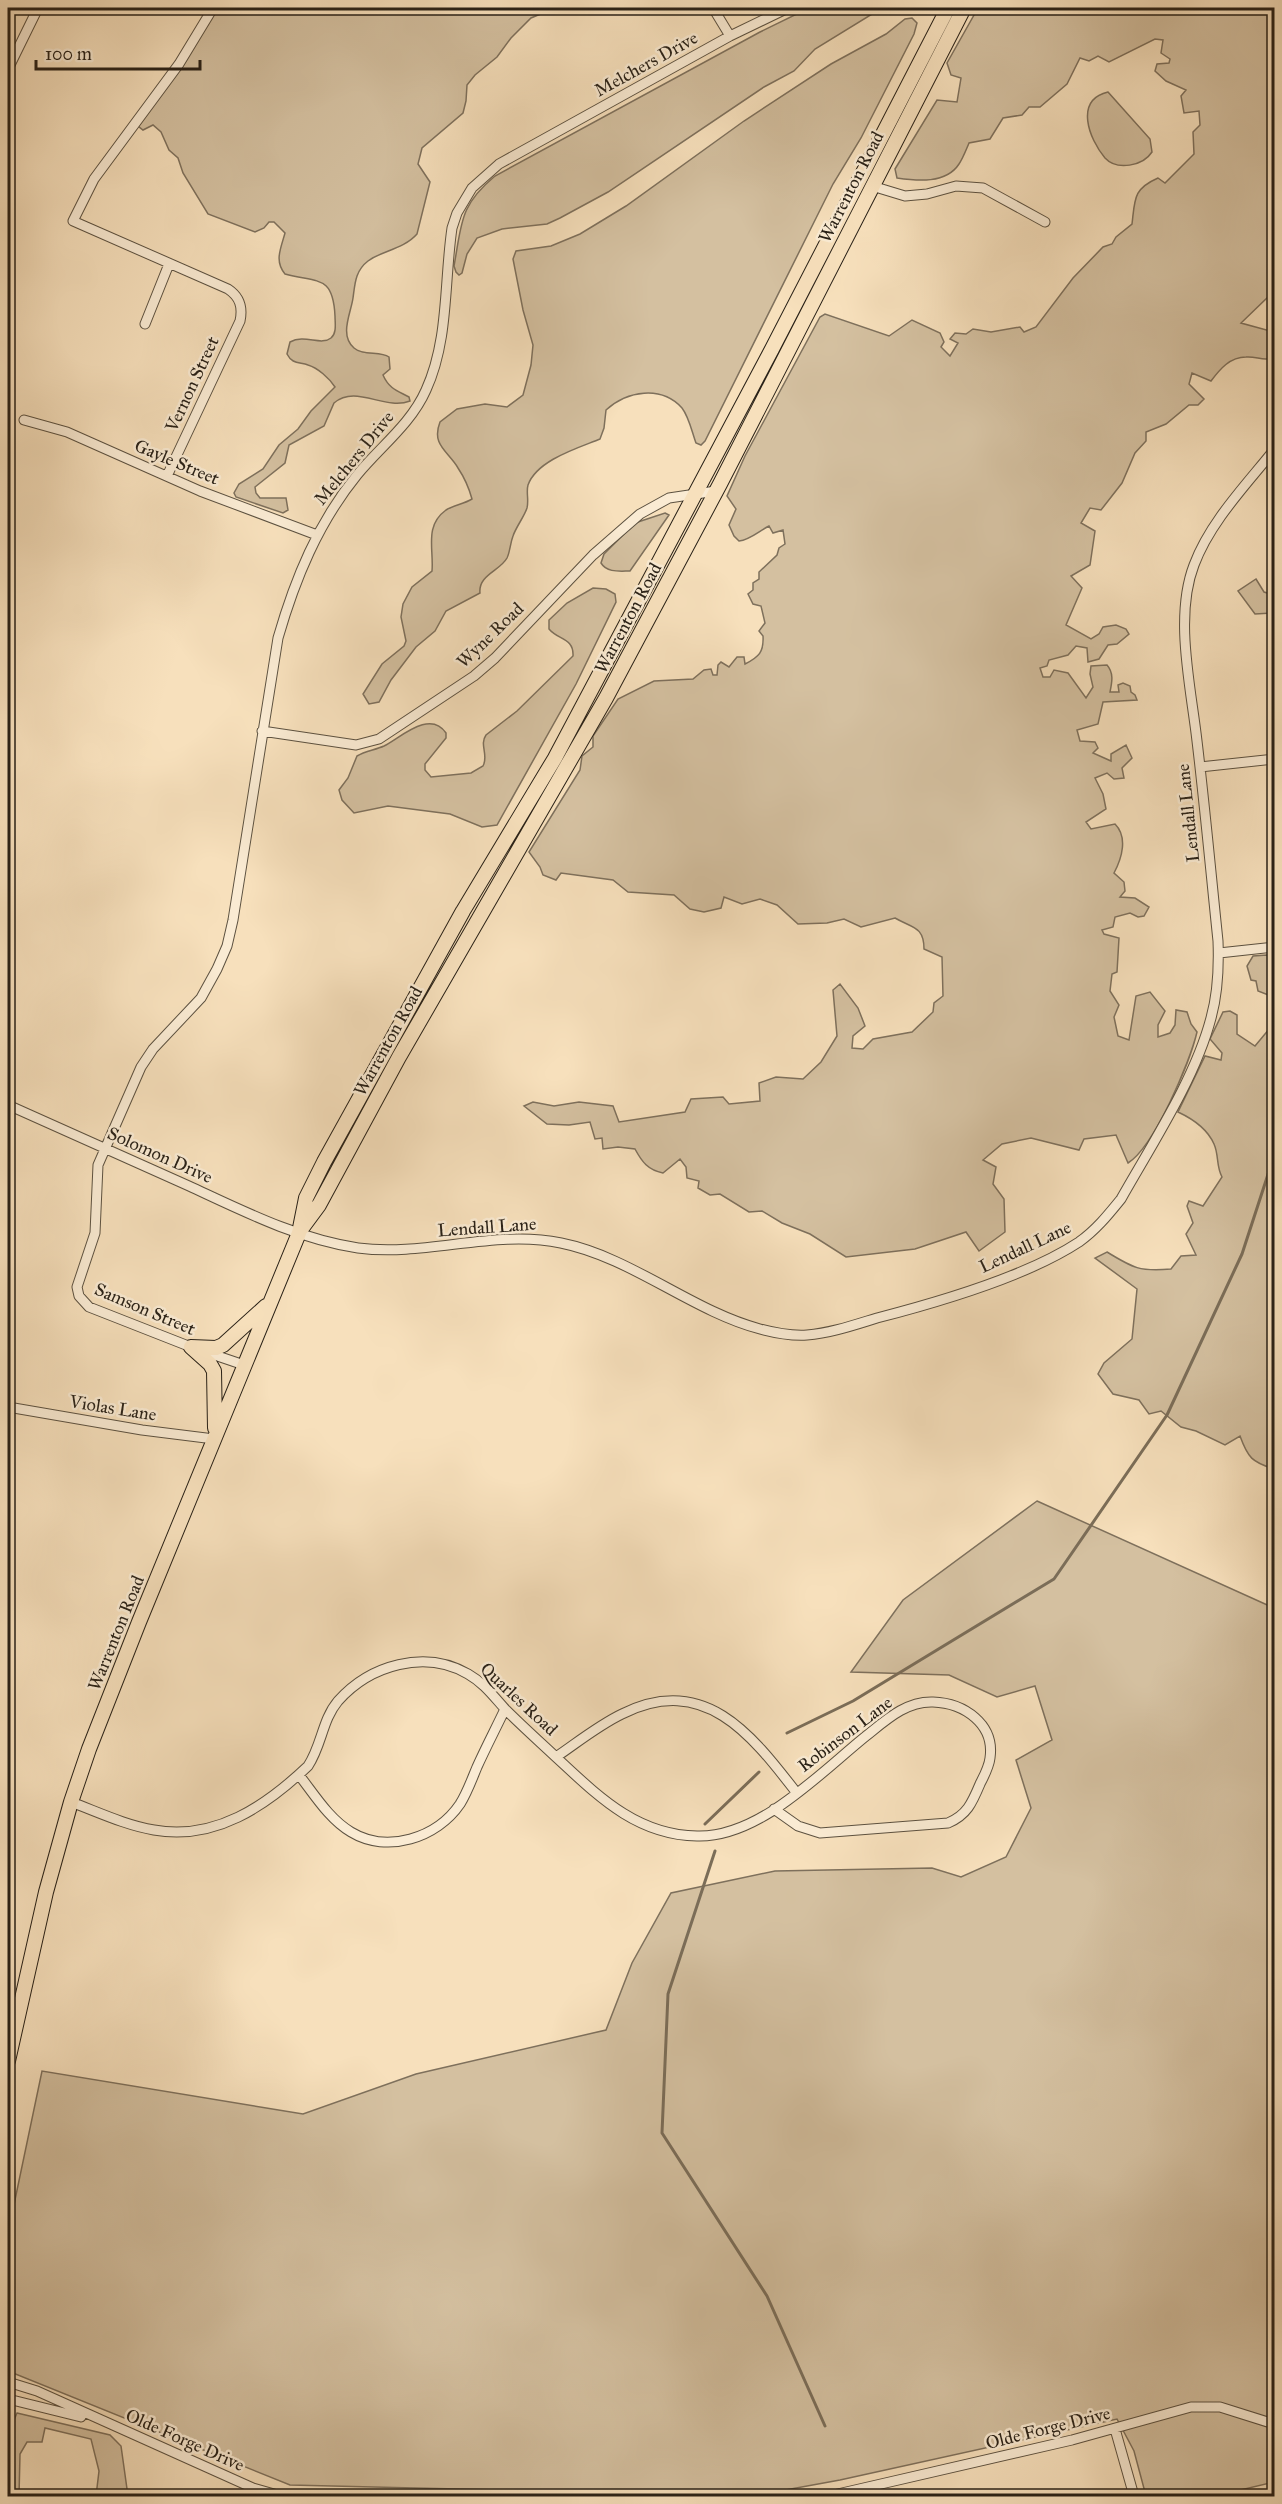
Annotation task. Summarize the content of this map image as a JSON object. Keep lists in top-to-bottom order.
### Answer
{
  "streets": {
    "main road": ["Warrenton Road"],
    "street": [
      "Melchers Drive",
      "Vernon Street",
      "Gayle Street",
      "Wyne Road",
      "Lendall Lane",
      "Solomon Drive",
      "Samson Street",
      "Violas Lane",
      "Quarles Road",
      "Robinson Lane",
      "Olde Forge Drive"
    ]
  },
  "crossings": [
    ["Melchers Drive", "Gayle Street"],
    ["Melchers Drive", "Wyne Road"],
    ["Melchers Drive", "Solomon Drive"],
    ["Melchers Drive", "Samson Street"],
    ["Warrenton Road", "Wyne Road"],
    ["Warrenton Road", "Lendall Lane"],
    ["Warrenton Road", "Solomon Drive"],
    ["Warrenton Road", "Samson Street"],
    ["Warrenton Road", "Violas Lane"],
    ["Warrenton Road", "Quarles Road"],
    ["Vernon Street", "Gayle Street"],
    ["Lendall Lane", "Solomon Drive"],
    ["Solomon Drive", "Samson Street"],
    ["Quarles Road", "Robinson Lane"]
  ],
  "scale_bar": "100 m"
}
